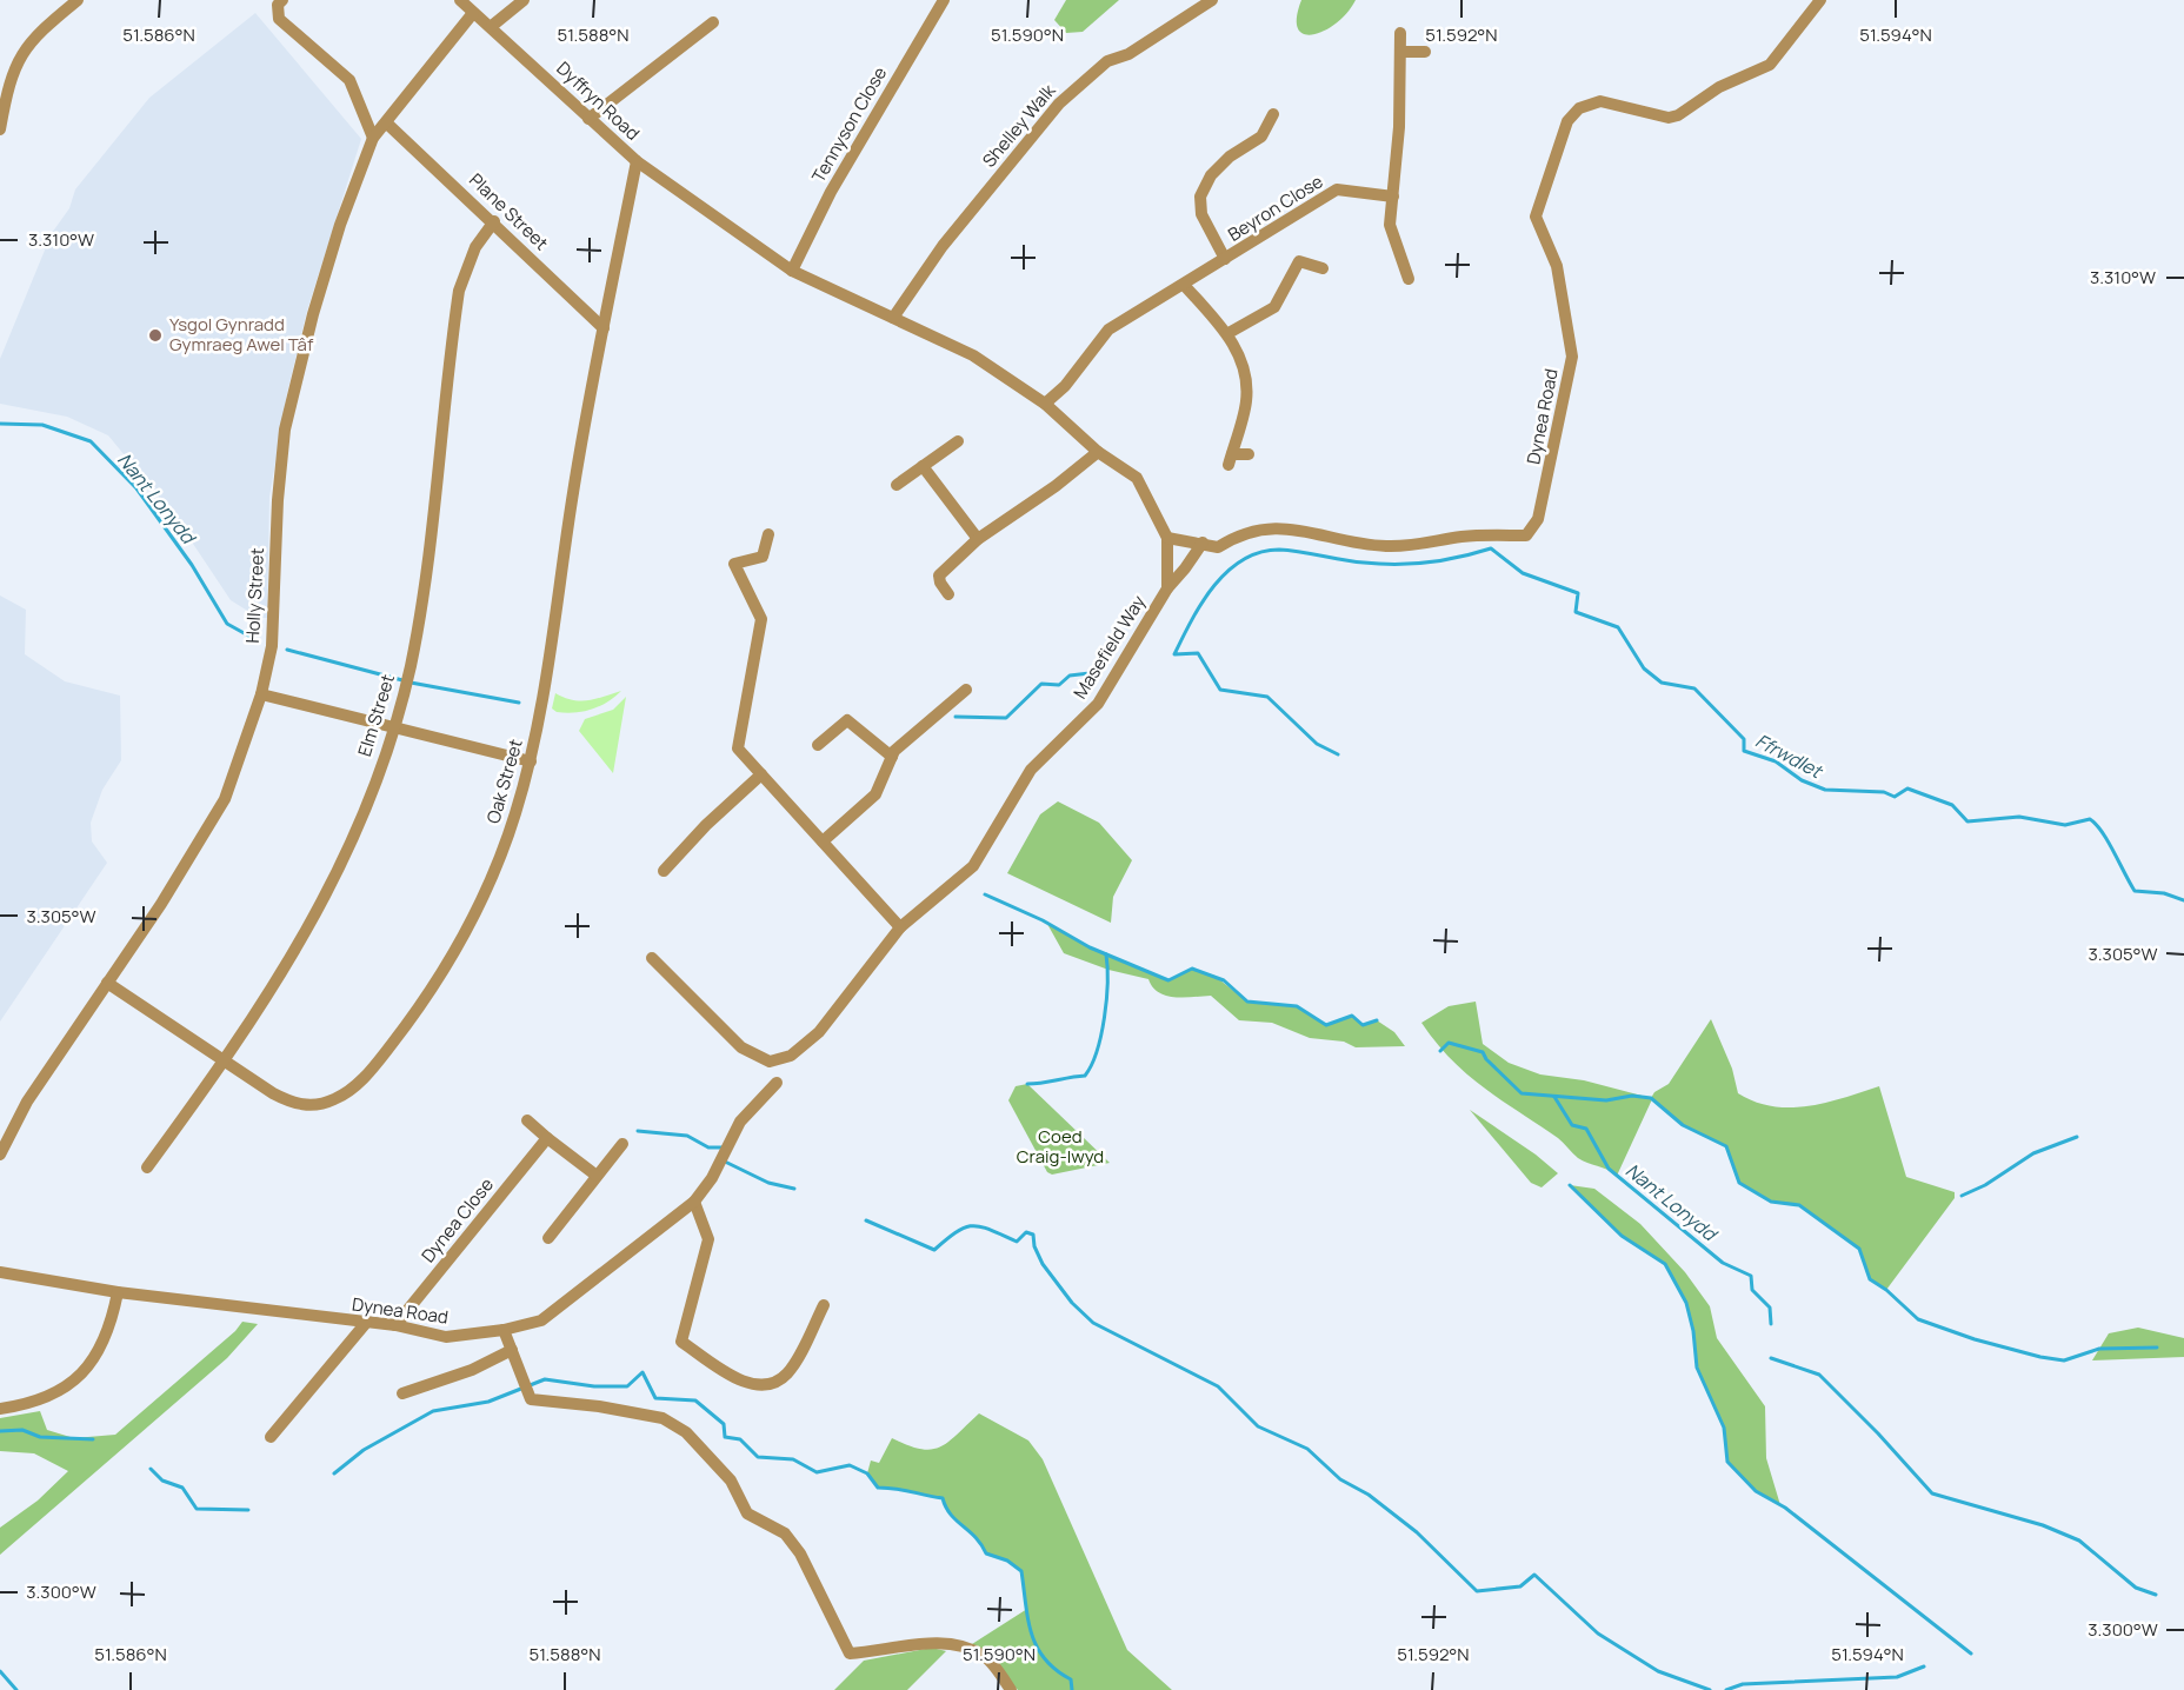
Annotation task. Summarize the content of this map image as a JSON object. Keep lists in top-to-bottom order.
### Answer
{
  "streets": {
    "street": [
      "Dyffryn Road",
      "Tennyson Close",
      "Shelley Walk",
      "Beyron Close",
      "Plane Street",
      "Dynea Road",
      "Holly Street",
      "Masefield Way",
      "Elm Street",
      "Oak Street",
      "Dynea Close"
    ]
  },
  "crossings": [
    ["Dyffryn Road", "Holly Street"],
    ["Dyffryn Road", "Masefield Way"],
    ["Dyffryn Road", "Oak Street"],
    ["Tennyson Close", "Masefield Way"],
    ["Shelley Walk", "Masefield Way"],
    ["Beyron Close", "Masefield Way"],
    ["Plane Street", "Holly Street"],
    ["Plane Street", "Elm Street"],
    ["Plane Street", "Oak Street"],
    ["Dynea Road", "Masefield Way"],
    ["Dynea Road", "Dynea Close"],
    ["Holly Street", "Oak Street"],
    ["Elm Street", "Oak Street"]
  ],
  "water": ["Nant Lonydd", "Ffrwdlet"],
  "parks": ["Coed Craig-lwyd"],
  "places": ["Ysgol Gynradd Gymraeg Awel Tâf"],
  "coordinates": [
    "51.586°N",
    "51.588°N",
    "51.590°N",
    "51.592°N",
    "51.594°N",
    "3.310°W",
    "3.305°W",
    "3.300°W"
  ]
}
